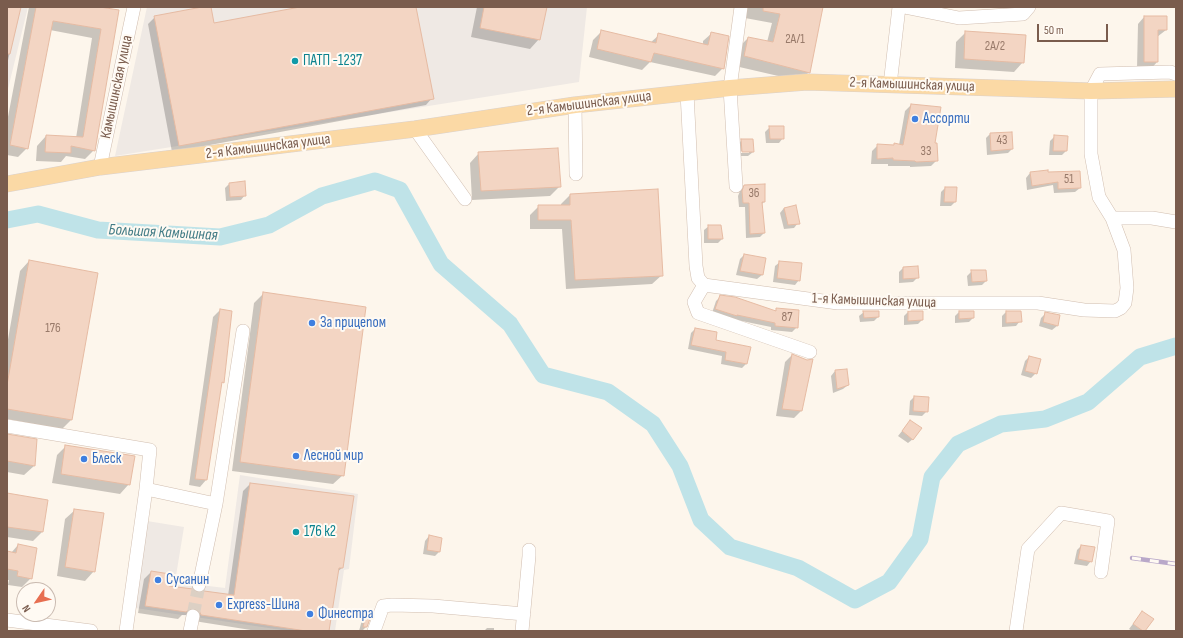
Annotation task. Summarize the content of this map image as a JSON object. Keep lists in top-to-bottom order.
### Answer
{
  "streets": {
    "main road": ["2-я Камышинская улица"],
    "street": ["Камышинская улица", "1-я Камышинская улица"]
  },
  "crossings": [
    ["2-я Камышинская улица", "Камышинская улица"],
    ["2-я Камышинская улица", "1-я Камышинская улица"]
  ],
  "water": ["Большая Камышная"],
  "places": [
    "ПАТП -1237",
    "Ассорти",
    "За прицепом",
    "Лесной мир",
    "Блеск",
    "176 к2",
    "Сусанин",
    "Express-Шина",
    "Финестра"
  ],
  "house_numbers": [
    "2А/1",
    "2А/2",
    "43",
    "33",
    "51",
    "36",
    "87",
    "176"
  ],
  "scale_bar": "50 m",
  "north": "bottom left"
}
